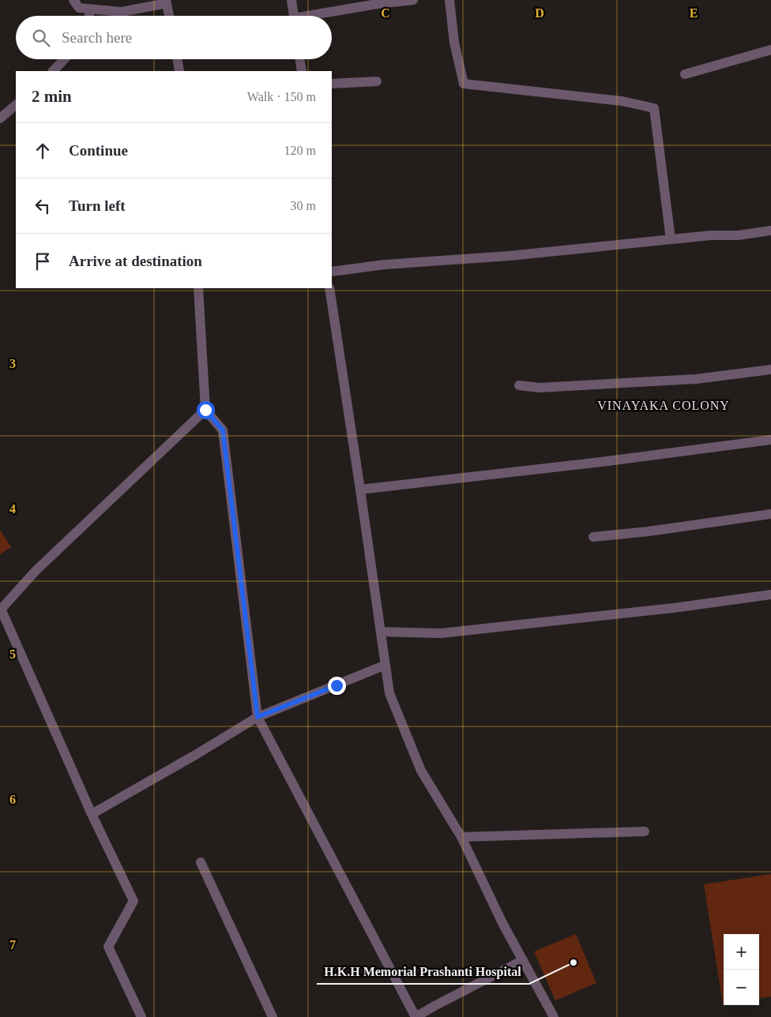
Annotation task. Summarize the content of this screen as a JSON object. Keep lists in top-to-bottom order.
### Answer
{
  "districts": ["VINAYAKA COLONY"],
  "places": ["H.K.H Memorial Prashanti Hospital"],
  "page": {
    "search": "Search here",
    "heading": ["2 min", "Walk · 150 m"],
    "list": [
      ["Continue", "120 m"],
      ["Turn left", "30 m"],
      "Arrive at destination"
    ],
    "map_buttons": ["+", "−"]
  },
  "grid": {
    "columns": ["C", "D", "E"],
    "rows": [
      "3",
      "4",
      "5",
      "6",
      "7"
    ]
  }
}
